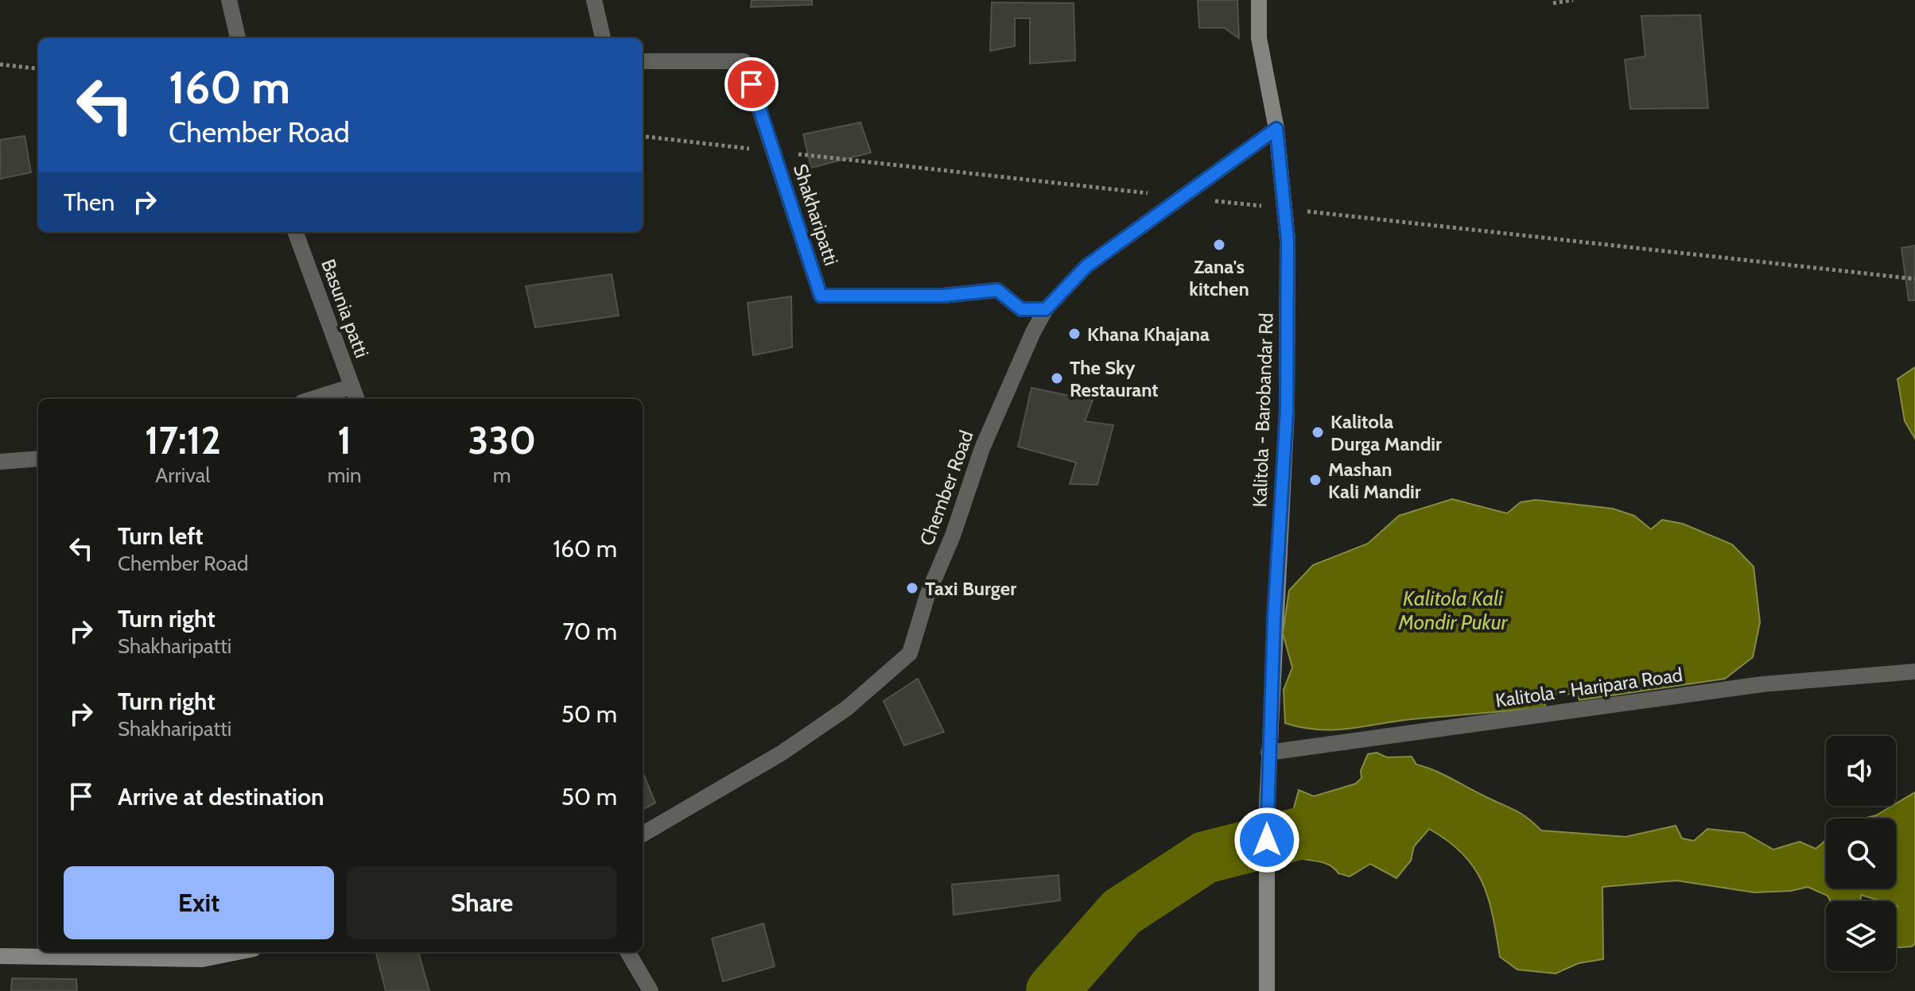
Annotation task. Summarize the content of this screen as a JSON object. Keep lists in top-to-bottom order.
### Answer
{
  "streets": {
    "street": [
      "Shakharipatti",
      "Basunia patti",
      "Kalitola - Barobandar Rd",
      "Chember Road",
      "Kalitola - Haripara Road"
    ]
  },
  "crossings": [
    ["Shakharipatti", "Chember Road"],
    ["Kalitola - Barobandar Rd", "Chember Road"],
    ["Kalitola - Barobandar Rd", "Kalitola - Haripara Road"]
  ],
  "water": ["Kalitola Kali Mondir Pukur"],
  "places": [
    "Zana's kitchen",
    "Khana Khajana",
    "The Sky Restaurant",
    "Kalitola Durga Mandir",
    "Mashan Kali Mandir",
    "Taxi Burger"
  ],
  "page": {
    "turn": ["160 m", "Chember Road"],
    "then": "Then",
    "eta": [
      "17:12",
      "Arrival",
      "1",
      "min",
      "330",
      "m"
    ],
    "list": [
      {
        "name": "Turn left",
        "note": "Chember Road",
        "value": "160 m"
      },
      {
        "name": "Turn right",
        "note": "Shakharipatti",
        "value": "70 m"
      },
      {
        "name": "Turn right",
        "note": "Shakharipatti",
        "value": "50 m"
      },
      {
        "name": "Arrive at destination",
        "value": "50 m"
      }
    ],
    "buttons": ["Exit", "Share"]
  }
}
